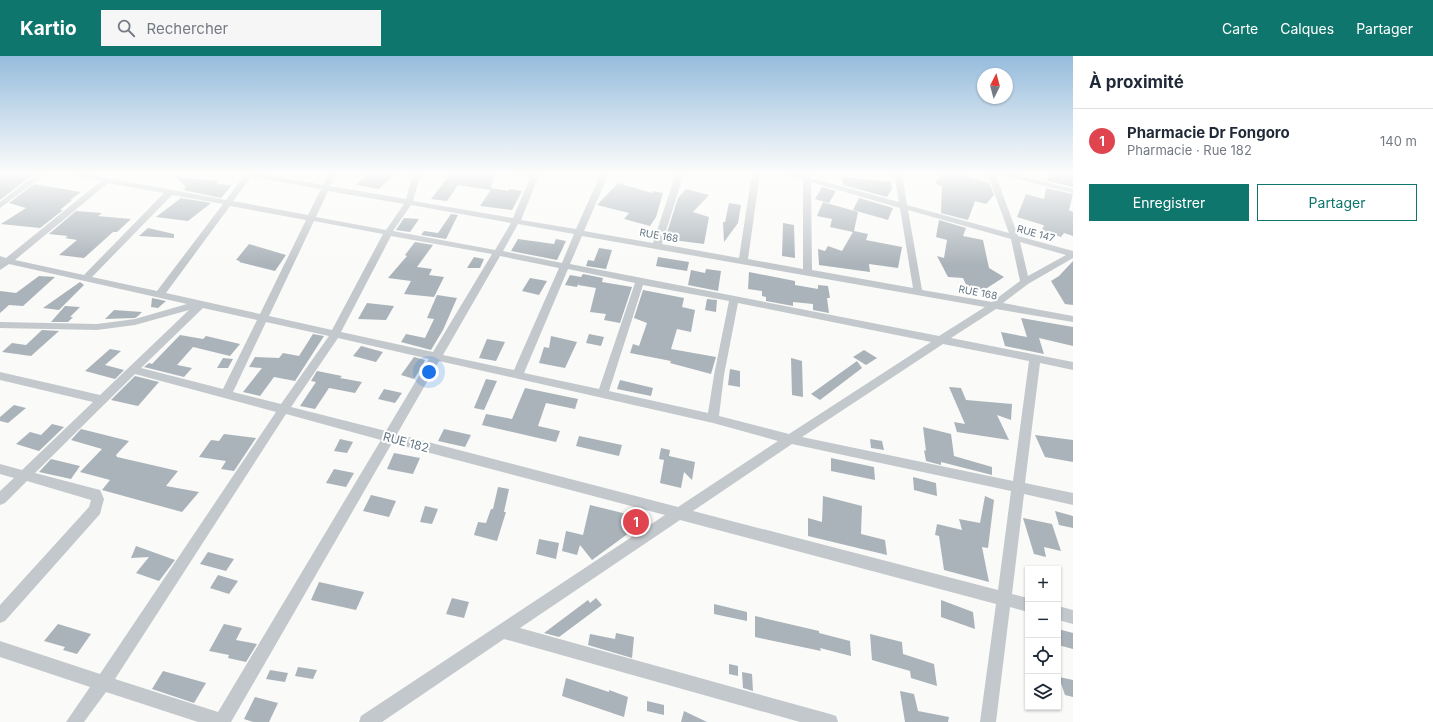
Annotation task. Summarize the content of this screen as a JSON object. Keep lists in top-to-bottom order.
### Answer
{
  "streets": {
    "street": ["RUE 147", "RUE 168", "RUE 182"]
  },
  "north": "top",
  "page": {
    "header": "Kartio",
    "search": "Rechercher",
    "nav": ["Carte", "Calques", "Partager"],
    "heading": "À proximité",
    "list": [
      {
        "mark": "1",
        "name": "Pharmacie Dr Fongoro",
        "note": "Pharmacie · Rue 182",
        "value": "140 m"
      }
    ],
    "buttons": ["Enregistrer", "Partager"],
    "pins": "1",
    "map_buttons": ["+", "−"]
  }
}
